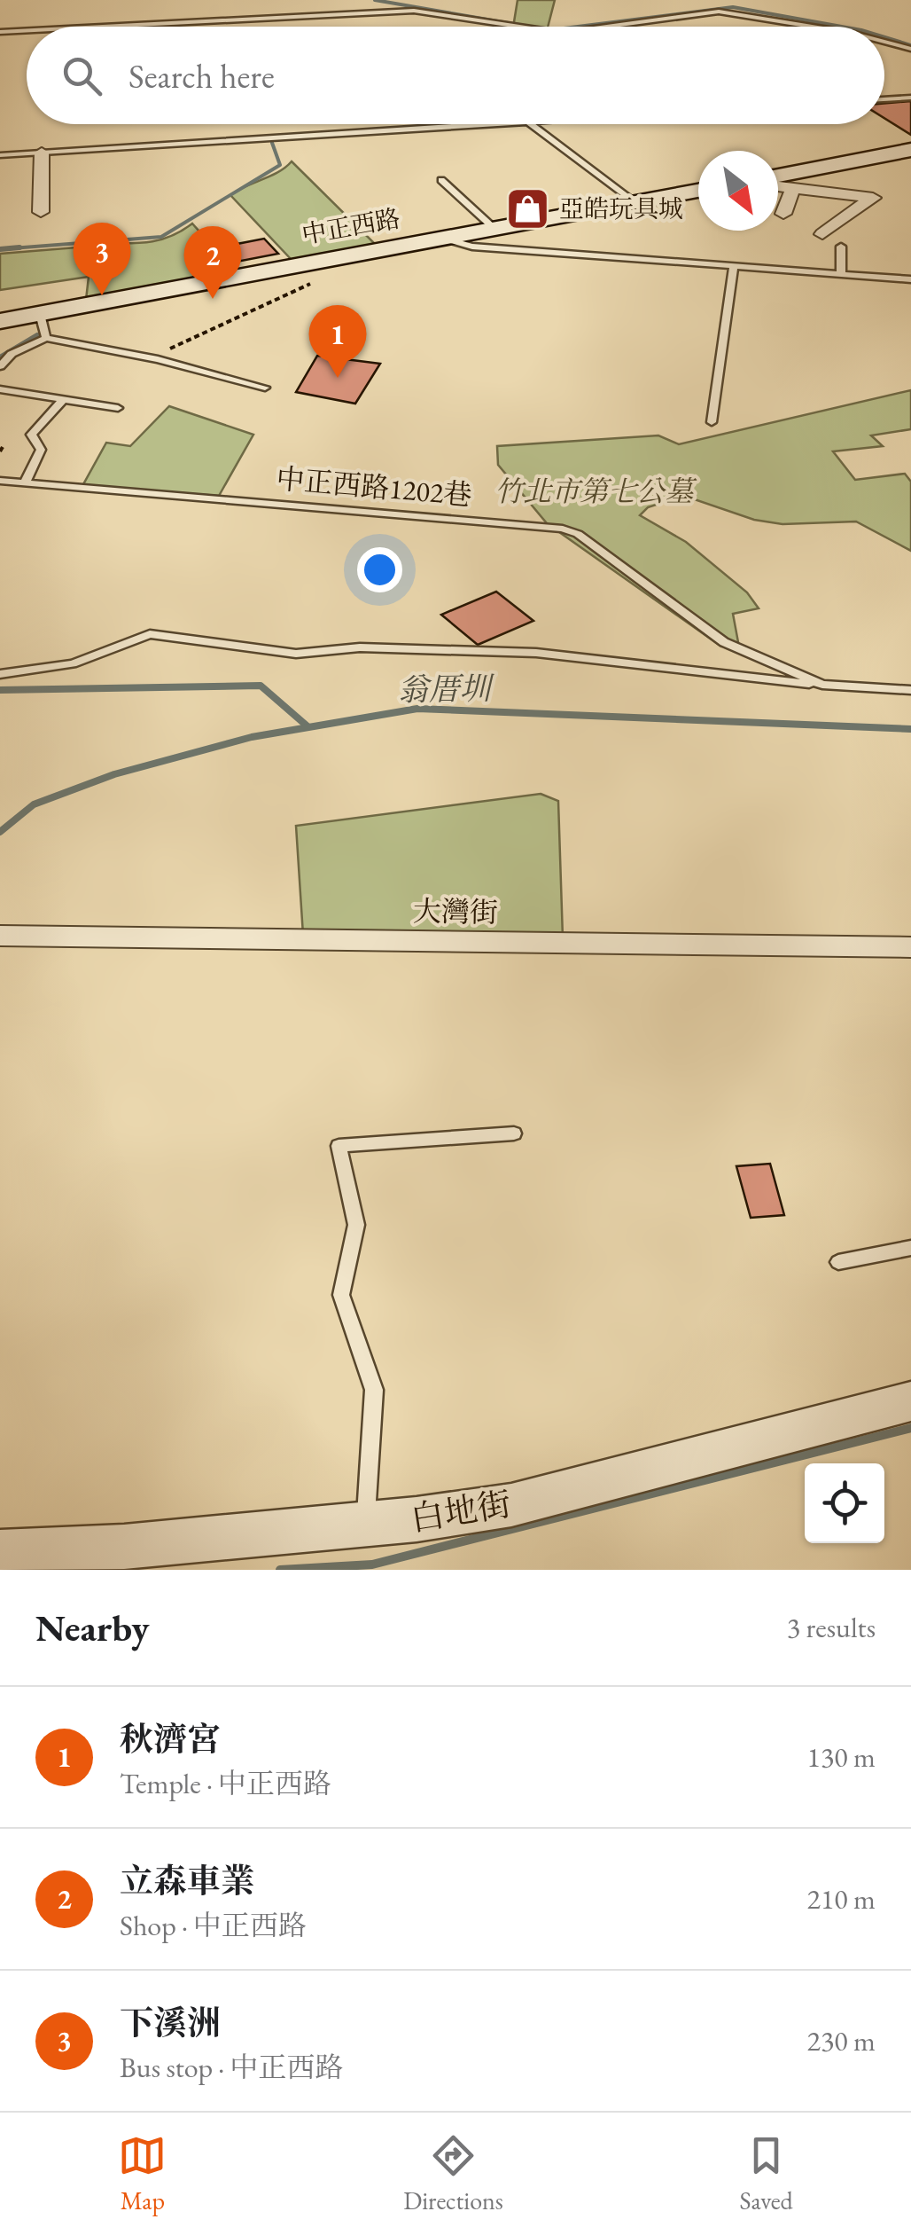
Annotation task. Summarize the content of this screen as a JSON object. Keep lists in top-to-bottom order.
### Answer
{
  "streets": {
    "main road": ["中正西路"],
    "street": ["大灣街", "白地街"],
    "lane": ["中正西路1202巷"]
  },
  "water": ["翁厝圳"],
  "parks": ["竹北市第七公墓"],
  "places": {
    "shop": ["亞皓玩具城"]
  },
  "north": "bottom right",
  "page": {
    "search": "Search here",
    "pins": ["3", "2", "1"],
    "heading": ["Nearby", "3 results"],
    "list": [
      {
        "mark": "1",
        "name": "秋濟宮",
        "note": "Temple · 中正西路",
        "value": "130 m"
      },
      {
        "mark": "2",
        "name": "立森車業",
        "note": "Shop · 中正西路",
        "value": "210 m"
      },
      {
        "mark": "3",
        "name": "下溪洲",
        "note": "Bus stop · 中正西路",
        "value": "230 m"
      }
    ],
    "nav": ["Map", "Directions", "Saved"]
  }
}
